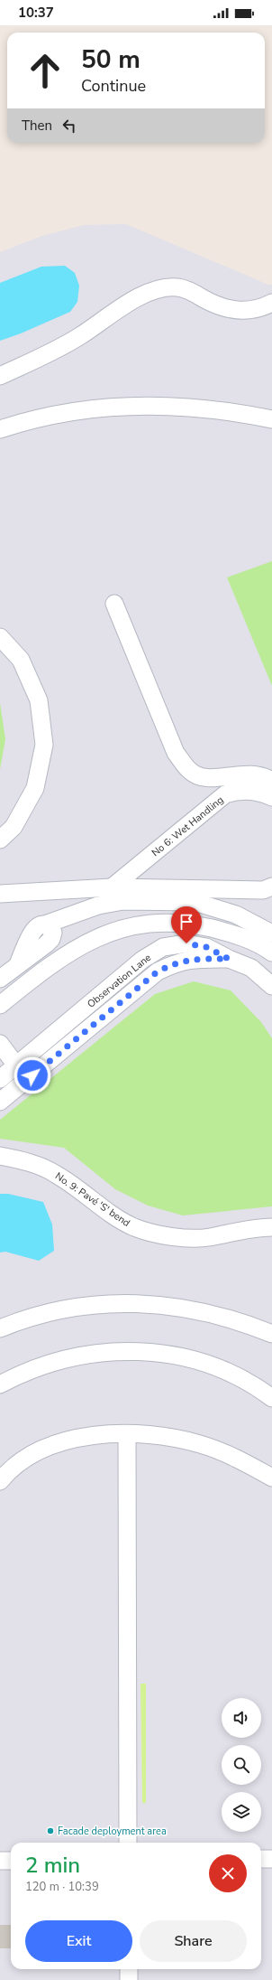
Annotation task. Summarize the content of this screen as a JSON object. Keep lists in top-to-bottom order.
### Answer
{
  "streets": {
    "street": ["No 6: Wet Handling", "Observation Lane", "No. 9: Pavé 'S' bend"]
  },
  "places": ["Facade deployment area"],
  "page": {
    "status": "10:37",
    "turn": ["50 m", "Continue"],
    "then": "Then",
    "heading": ["2 min", "120 m · 10:39"],
    "buttons": ["Exit", "Share"]
  }
}
